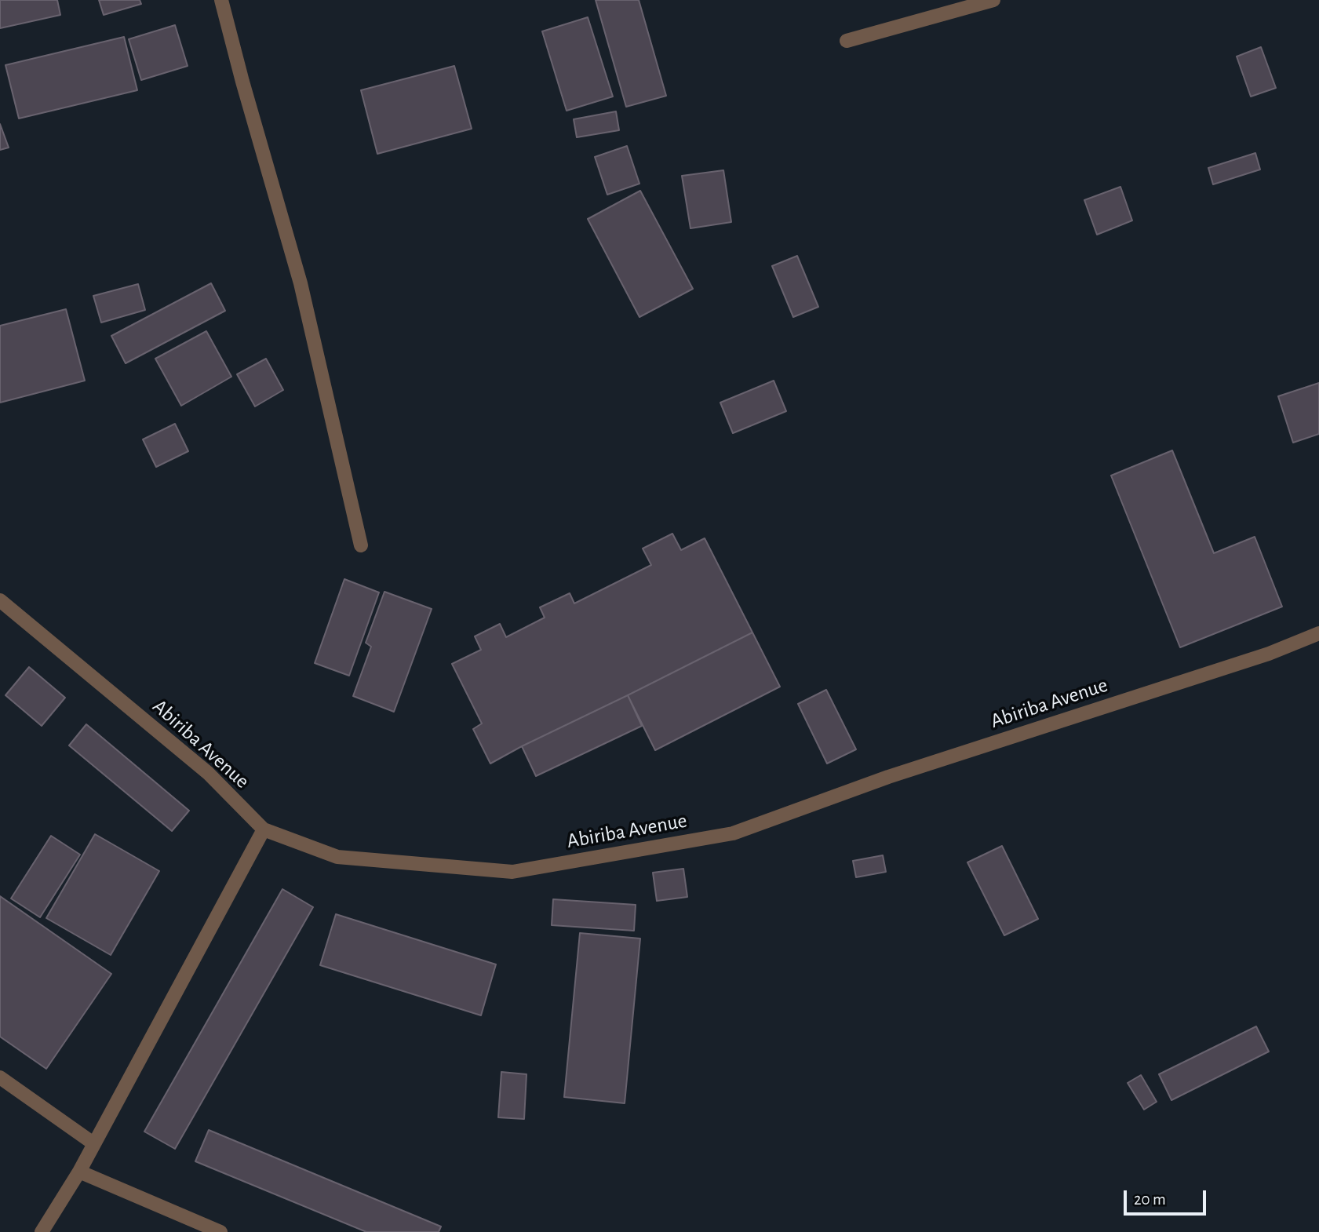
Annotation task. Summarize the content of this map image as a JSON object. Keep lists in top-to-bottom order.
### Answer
{
  "streets": {
    "street": ["Abiriba Avenue"]
  },
  "scale_bar": "20 m"
}
